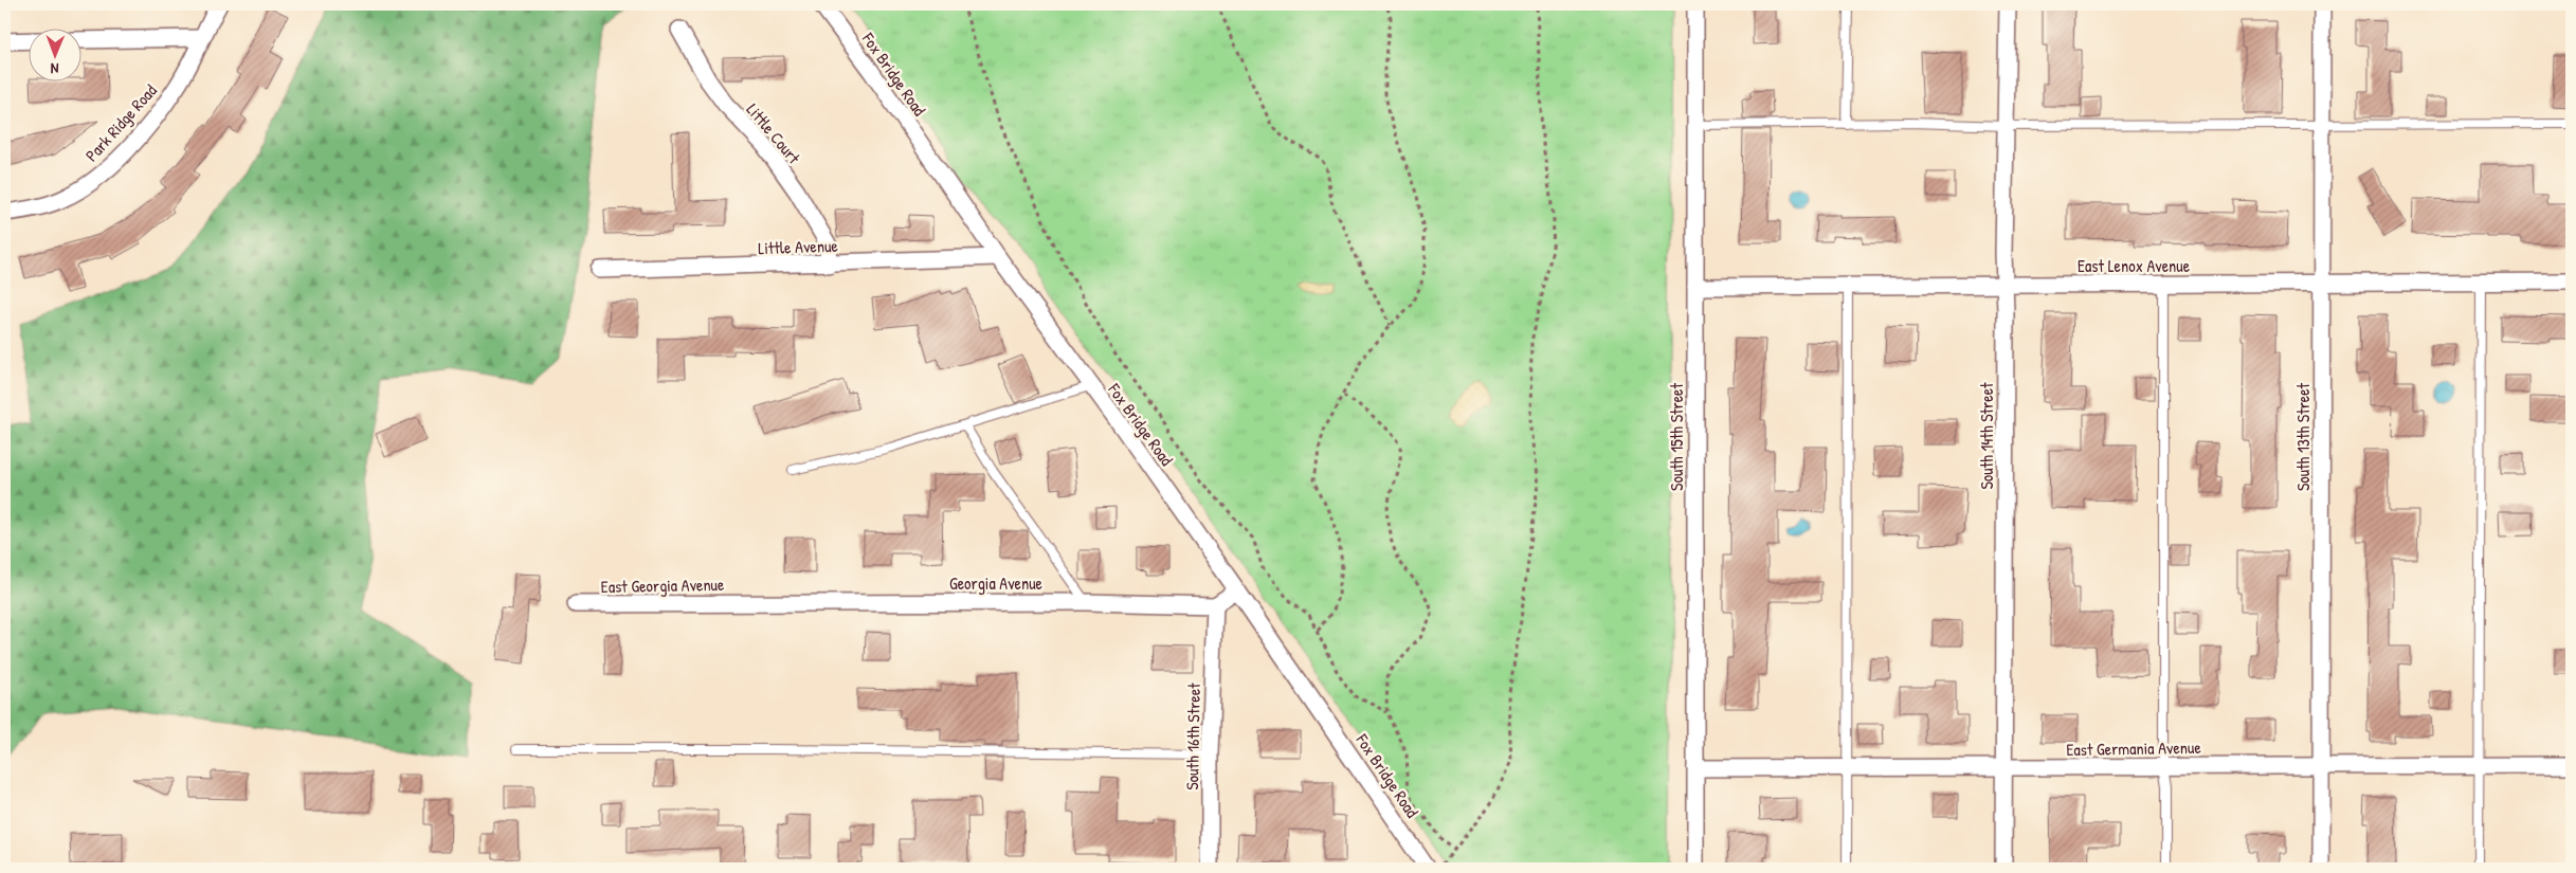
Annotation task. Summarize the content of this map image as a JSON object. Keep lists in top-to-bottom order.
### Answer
{
  "streets": {
    "street": [
      "Fox Bridge Road",
      "Park Ridge Road",
      "Little Court",
      "Little Avenue",
      "East Lenox Avenue",
      "South 14th Street",
      "South 15th Street",
      "South 13th Street",
      "Georgia Avenue",
      "East Georgia Avenue",
      "South 16th Street",
      "East Germania Avenue"
    ]
  },
  "crossings": [
    ["Fox Bridge Road", "Little Avenue"],
    ["Little Court", "Little Avenue"],
    ["East Lenox Avenue", "South 14th Street"],
    ["East Lenox Avenue", "South 15th Street"],
    ["East Lenox Avenue", "South 13th Street"],
    ["South 14th Street", "East Germania Avenue"],
    ["South 15th Street", "East Germania Avenue"],
    ["South 13th Street", "East Germania Avenue"],
    ["Georgia Avenue", "East Georgia Avenue"],
    ["Georgia Avenue", "South 16th Street"]
  ],
  "north": "bottom"
}
